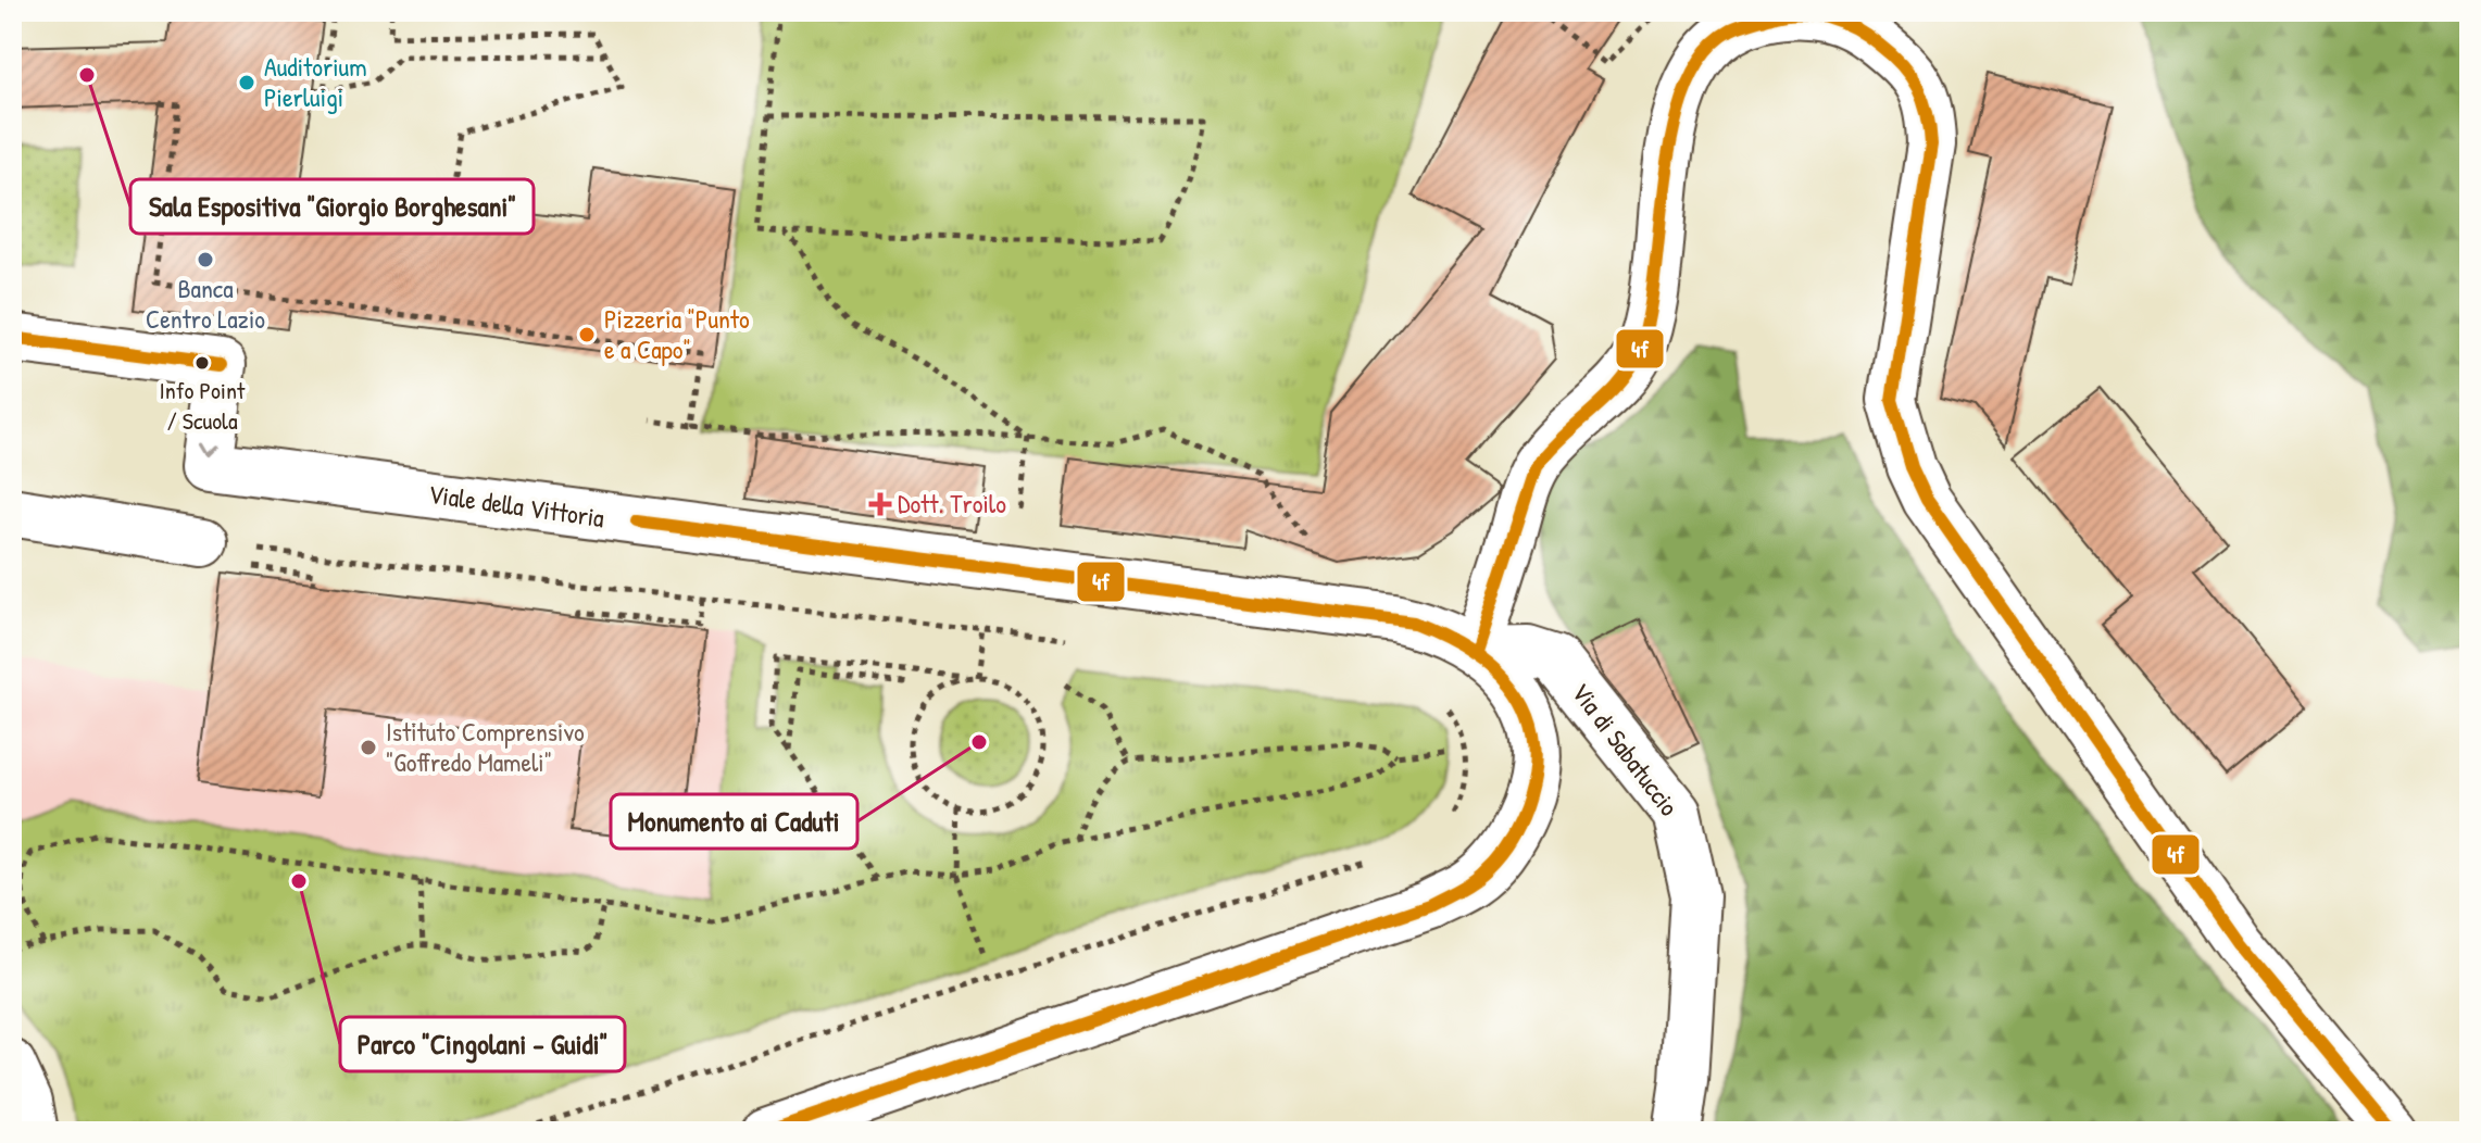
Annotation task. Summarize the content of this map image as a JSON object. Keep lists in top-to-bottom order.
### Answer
{
  "streets": {
    "street": ["Viale della Vittoria", "Via di Sabatuccio"]
  },
  "crossings": [
    ["Viale della Vittoria", "Via di Sabatuccio"]
  ],
  "one_way": ["Viale della Vittoria"],
  "places": {
    "other": [
      "Sala Espositiva \"Giorgio Borghesani\"",
      "Auditorium Pierluigi",
      "Banca Centro Lazio",
      "Pizzeria \"Punto e a Capo\"",
      "Info Point / Scuola",
      "Monumento ai Caduti",
      "Istituto Comprensivo \"Goffredo Mameli\"",
      "Parco \"Cingolani - Guidi\""
    ],
    "health": ["Dott. Troilo"]
  },
  "lines": ["transit line 4f"]
}
